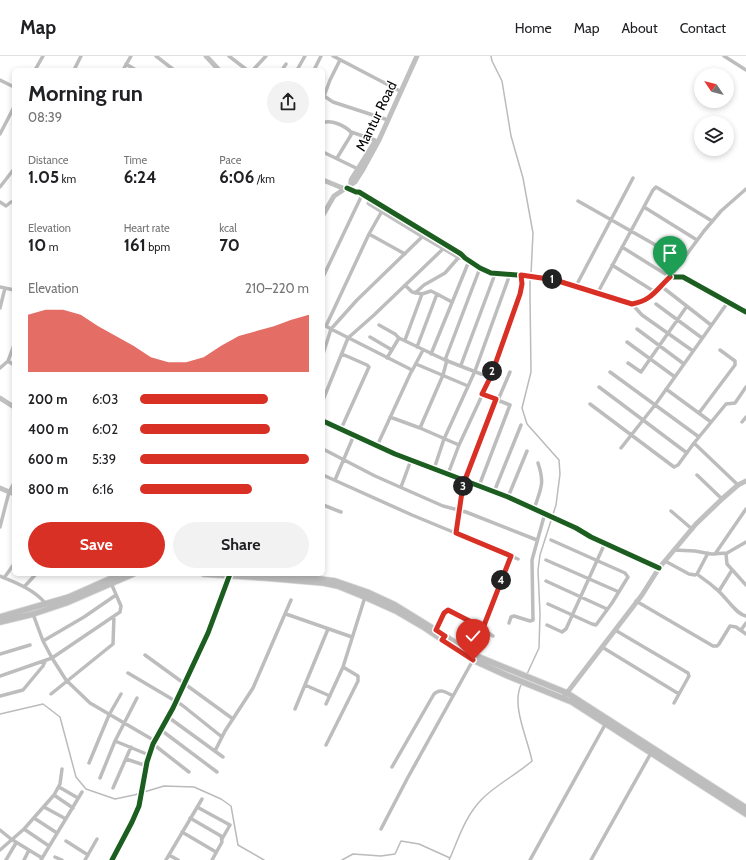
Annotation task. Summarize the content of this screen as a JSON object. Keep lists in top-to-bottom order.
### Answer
{
  "streets": {
    "street": ["Mantur Road"]
  },
  "north": "top left",
  "page": {
    "header": "Map",
    "nav": [
      "Home",
      "Map",
      "About",
      "Contact"
    ],
    "heading": ["Morning run", "08:39"],
    "stats": [
      ["Distance", "1.05 km"],
      ["Time", "6:24"],
      ["Pace", "6:06 /km"],
      ["Elevation", "10 m"],
      ["Heart rate", "161 bpm"],
      ["kcal", "70"]
    ],
    "pins": [
      "1",
      "2",
      "3",
      "4"
    ],
    "chart": ["Elevation", "210–220 m"],
    "list": [
      {
        "name": "200 m",
        "note": "6:03"
      },
      {
        "name": "400 m",
        "note": "6:02"
      },
      {
        "name": "600 m",
        "note": "5:39"
      },
      {
        "name": "800 m",
        "note": "6:16"
      }
    ],
    "buttons": ["Save", "Share"]
  }
}
